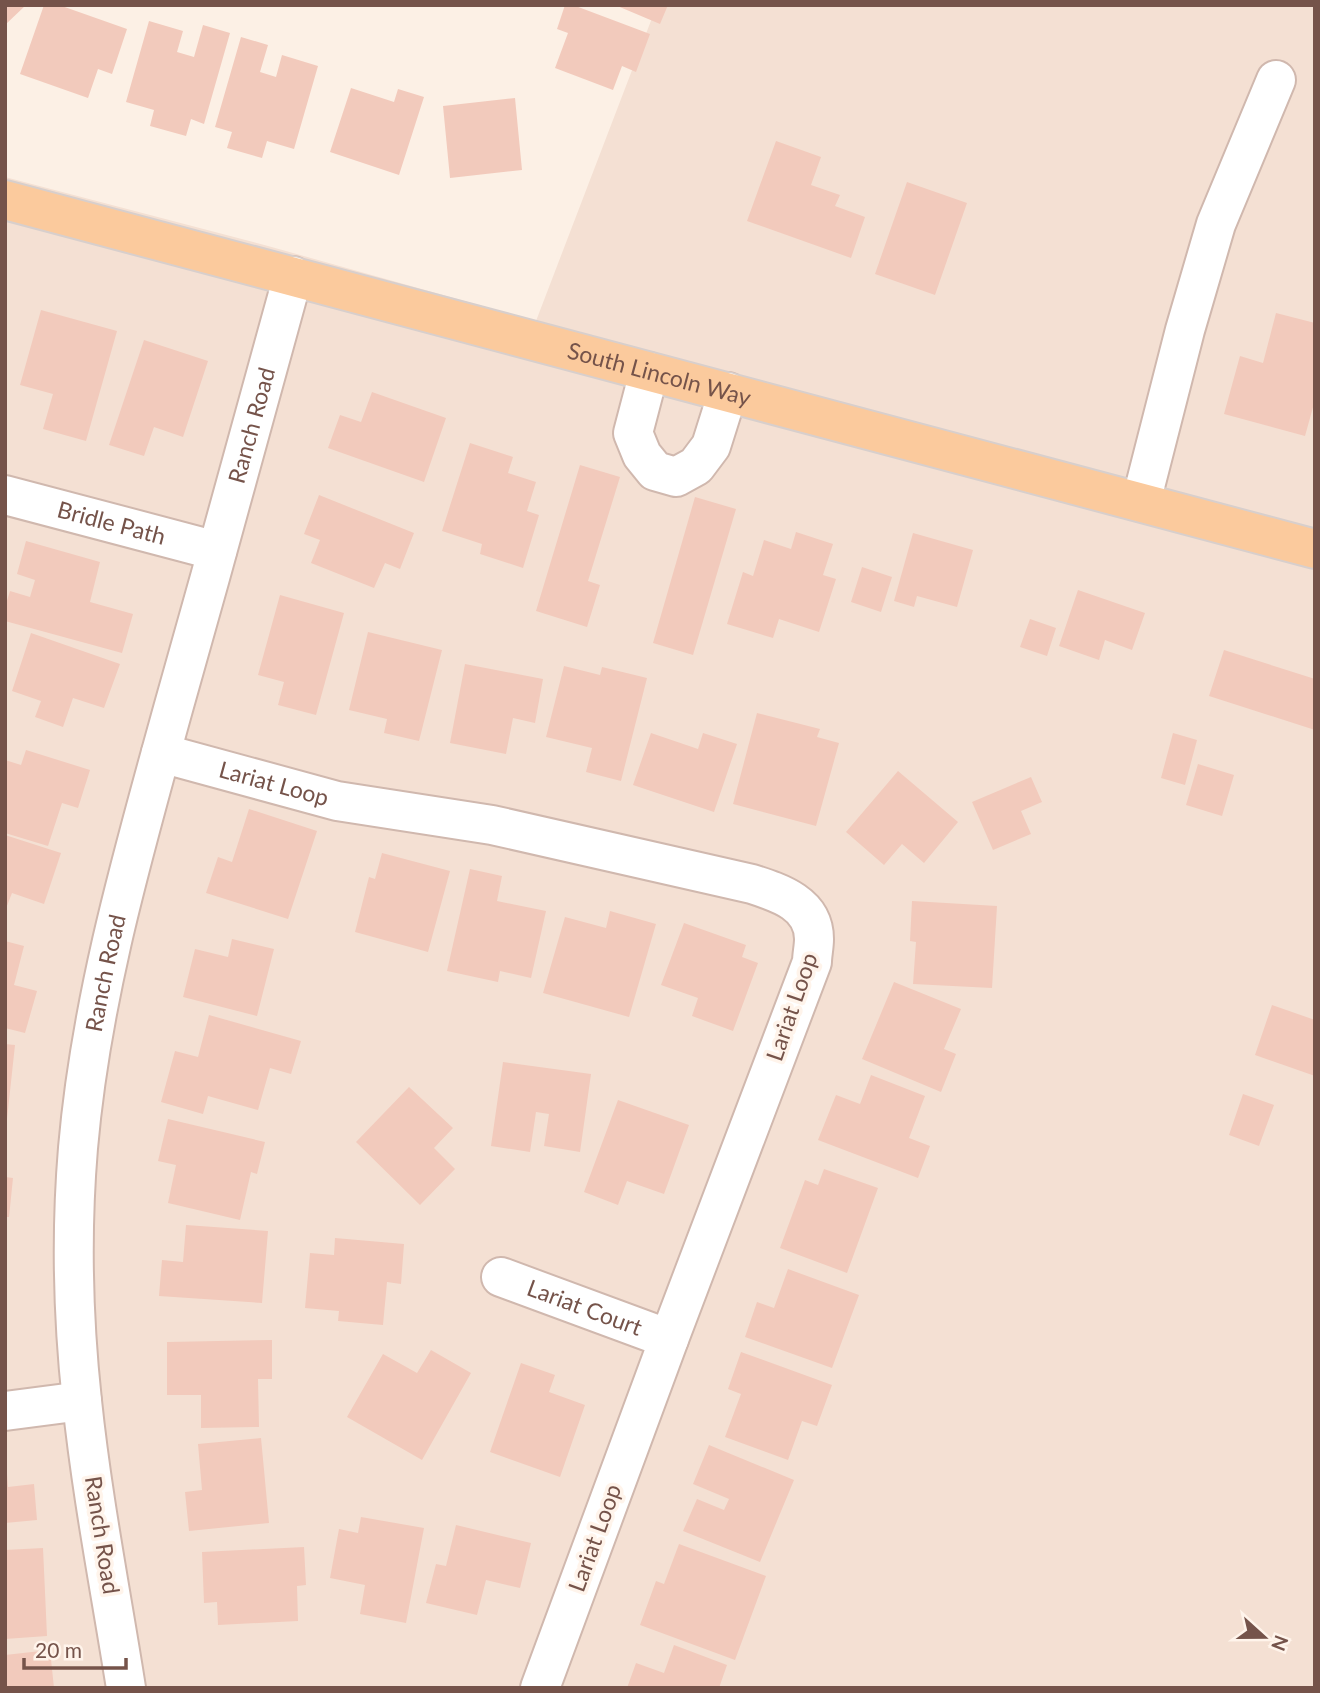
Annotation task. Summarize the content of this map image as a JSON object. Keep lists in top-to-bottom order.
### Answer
{
  "streets": {
    "main road": ["South Lincoln Way"],
    "street": [
      "Ranch Road",
      "Bridle Path",
      "Lariat Loop",
      "Lariat Court"
    ]
  },
  "crossings": [
    ["South Lincoln Way", "Ranch Road"],
    ["Ranch Road", "Bridle Path"],
    ["Ranch Road", "Lariat Loop"],
    ["Lariat Loop", "Lariat Court"]
  ],
  "scale_bar": "20 m",
  "north": "right"
}
